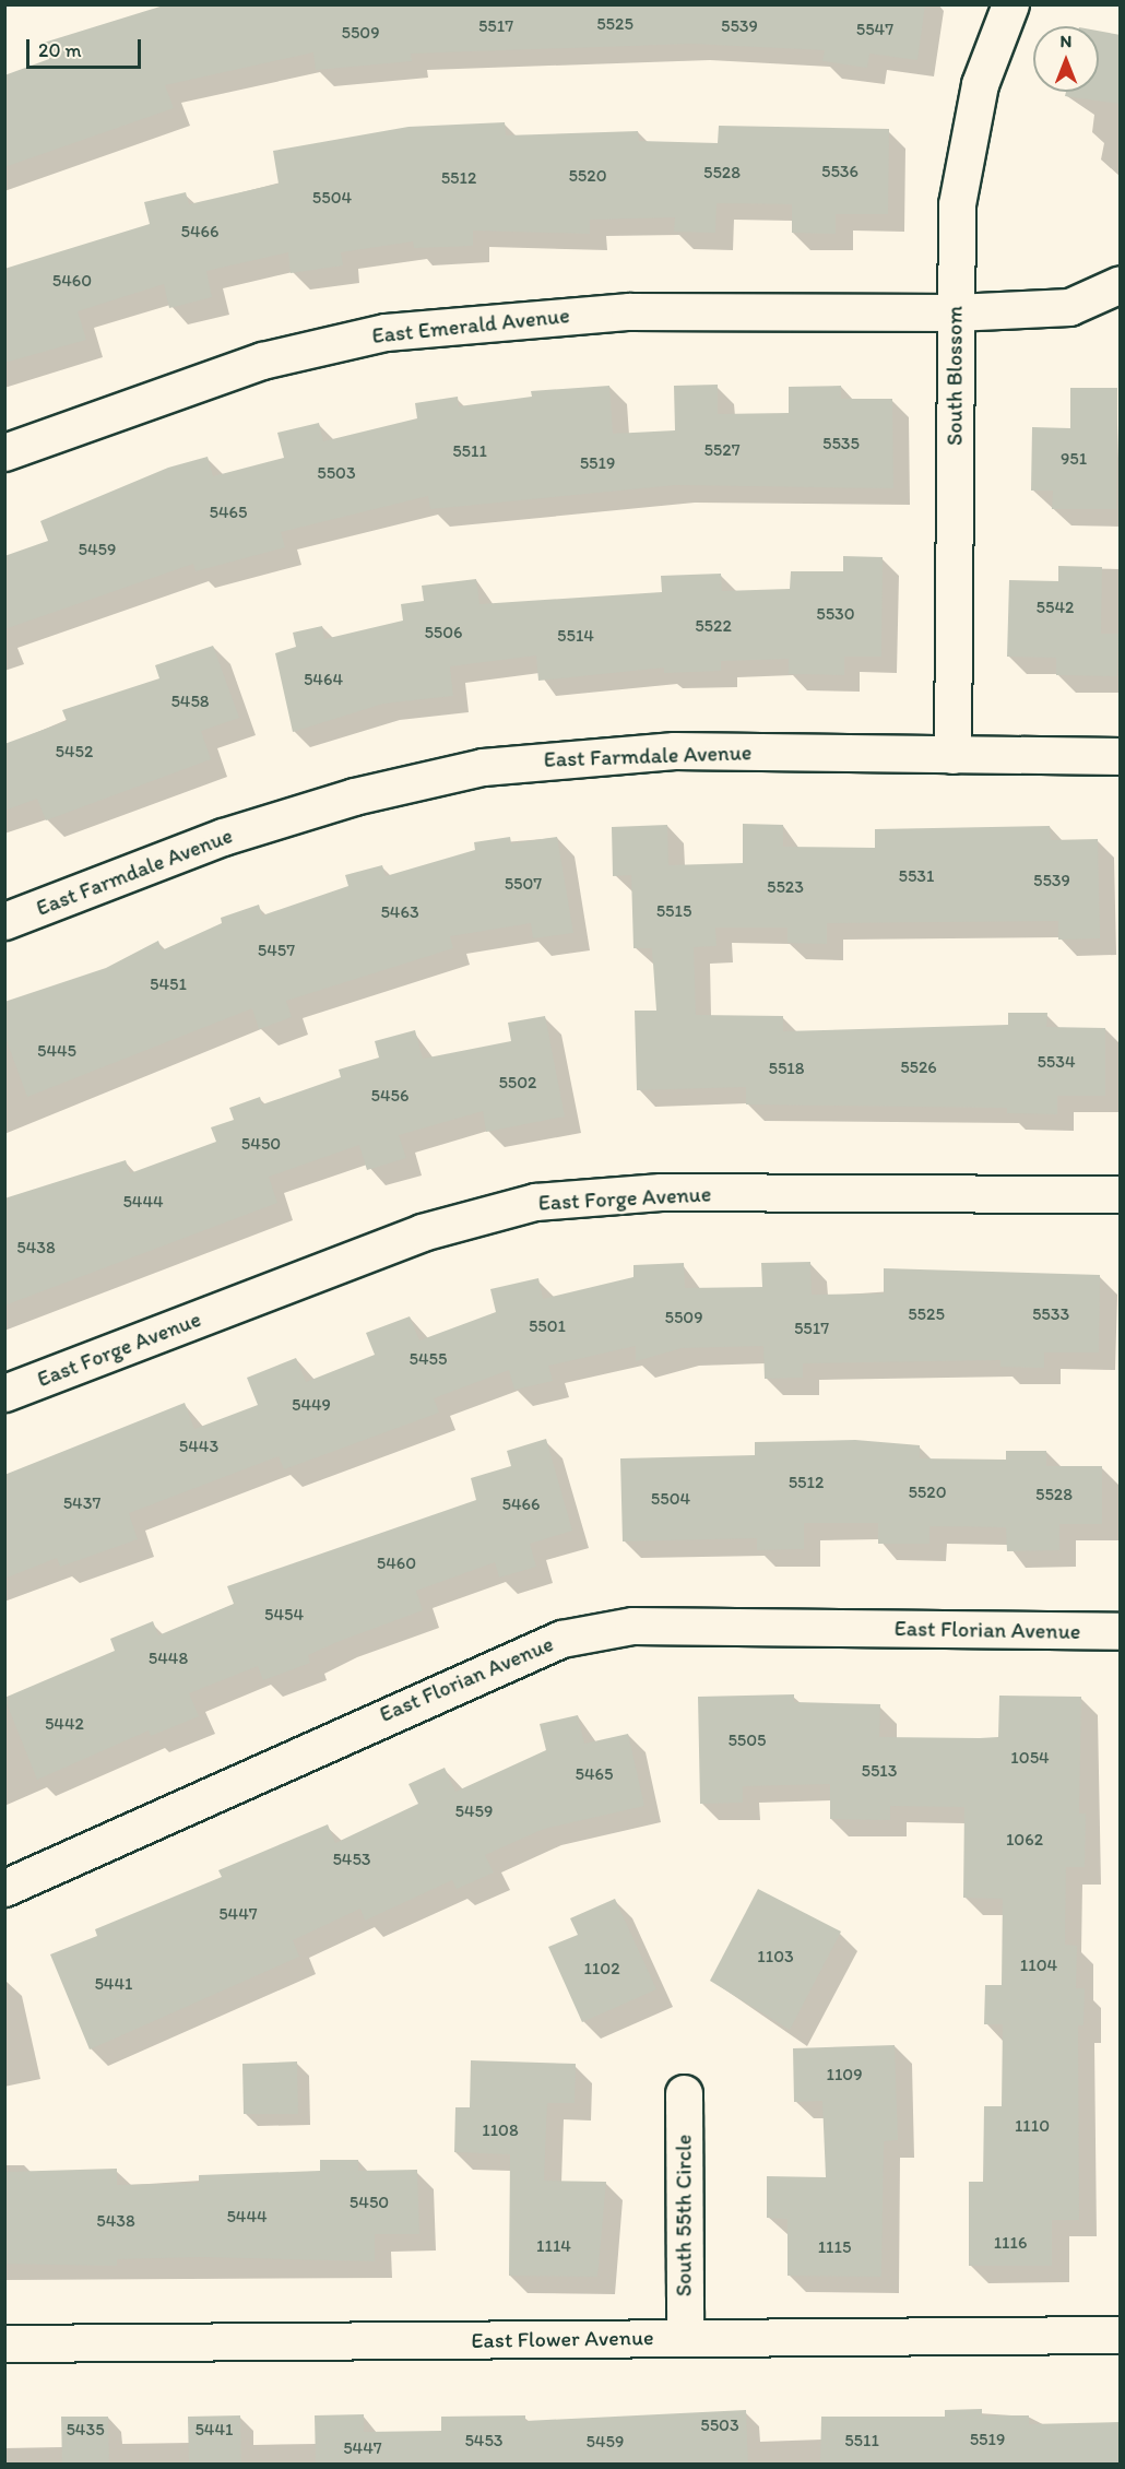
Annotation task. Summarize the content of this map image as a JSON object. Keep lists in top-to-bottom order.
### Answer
{
  "streets": {
    "street": [
      "East Emerald Avenue",
      "South Blossom",
      "East Farmdale Avenue",
      "East Forge Avenue",
      "East Florian Avenue",
      "South 55th Circle",
      "East Flower Avenue"
    ]
  },
  "crossings": [
    ["East Emerald Avenue", "South Blossom"],
    ["South Blossom", "East Farmdale Avenue"],
    ["South 55th Circle", "East Flower Avenue"]
  ],
  "house_numbers": [
    "5525",
    "5517",
    "5539",
    "5547",
    "5509",
    "5536",
    "5528",
    "5520",
    "5512",
    "5504",
    "5466",
    "5460",
    "5535",
    "5527",
    "5511",
    "951",
    "5519",
    "5503",
    "5465",
    "5459",
    "5542",
    "5530",
    "5522",
    "5506",
    "5514",
    "5464",
    "5458",
    "5452",
    "5531",
    "5539",
    "5507",
    "5523",
    "5515",
    "5463",
    "5457",
    "5451",
    "5445",
    "5534",
    "5526",
    "5518",
    "5502",
    "5456",
    "5450",
    "5444",
    "5438",
    "5525",
    "5533",
    "5509",
    "5501",
    "5517",
    "5455",
    "5449",
    "5443",
    "5512",
    "5520",
    "5528",
    "5504",
    "5437",
    "5466",
    "5460",
    "5454",
    "5448",
    "5442",
    "5505",
    "1054",
    "5513",
    "5465",
    "5459",
    "1062",
    "5453",
    "5447",
    "1103",
    "1104",
    "1102",
    "5441",
    "1109",
    "1110",
    "1108",
    "5450",
    "5444",
    "5438",
    "1116",
    "1114",
    "1115",
    "5503",
    "5435",
    "5441",
    "5519",
    "5453",
    "5511",
    "5459",
    "5447"
  ],
  "scale_bar": "20 m",
  "north": "top"
}
